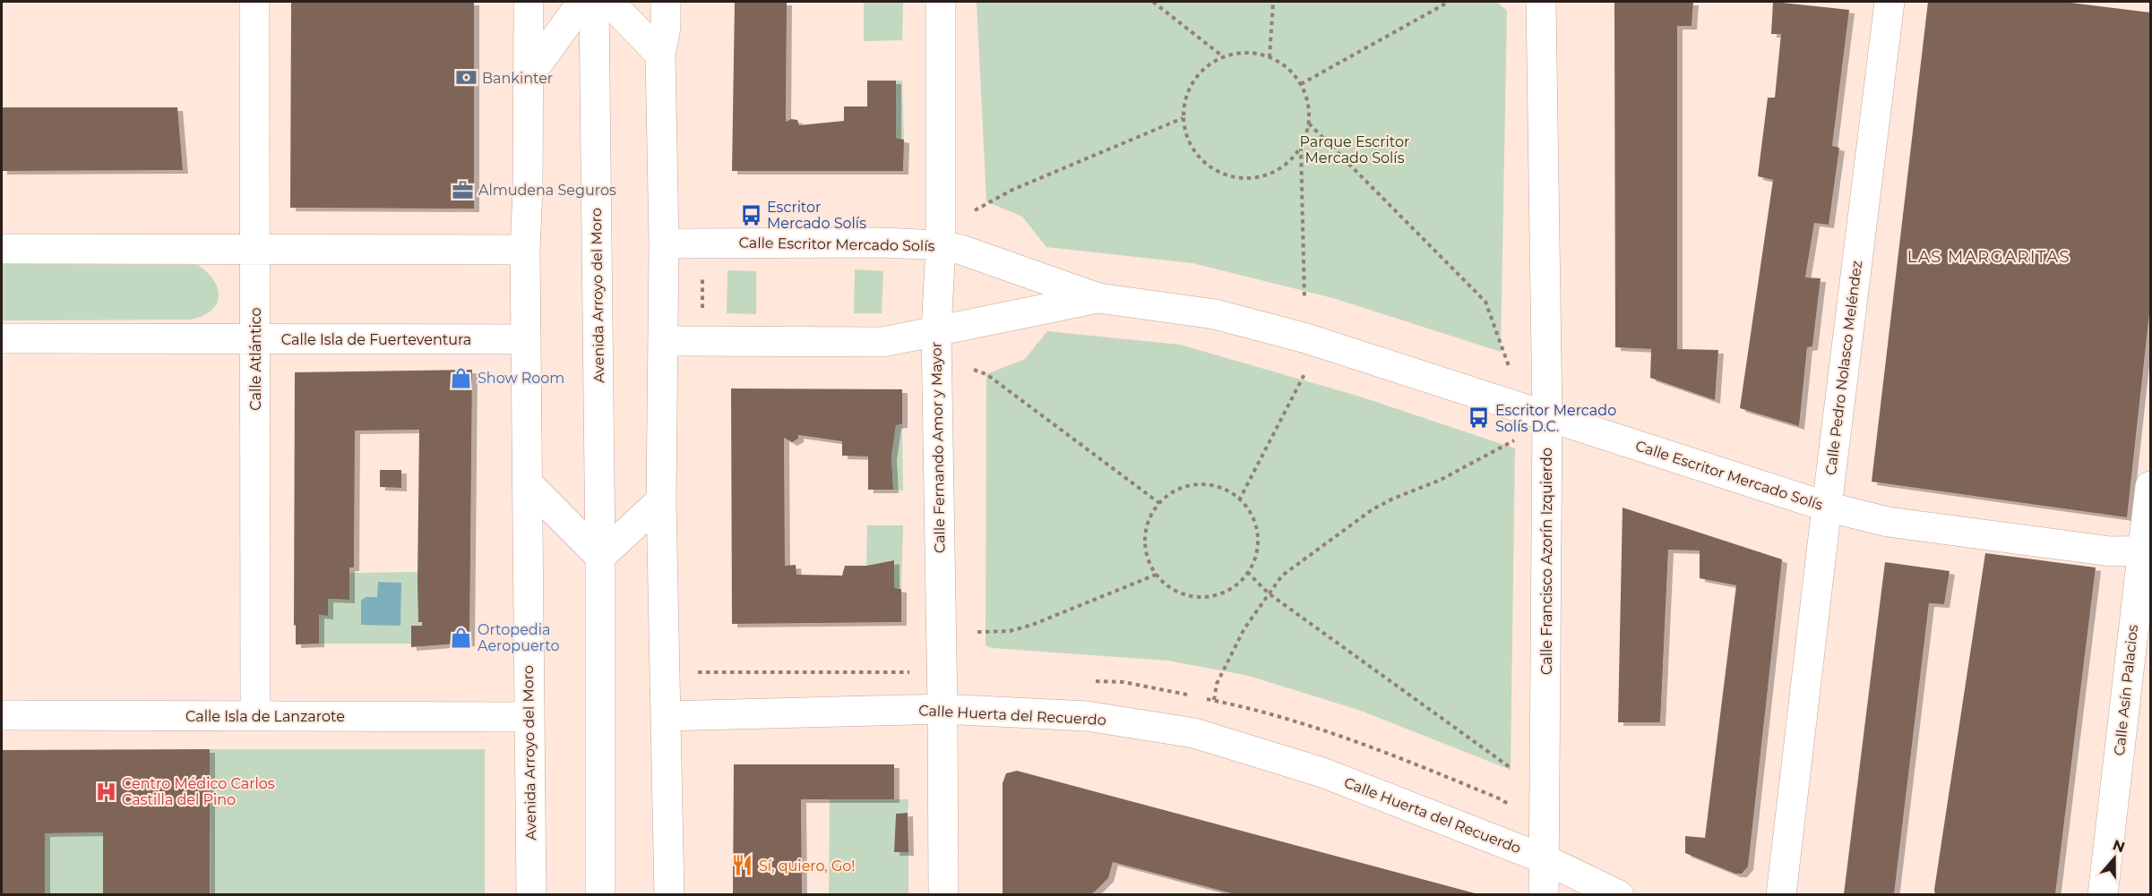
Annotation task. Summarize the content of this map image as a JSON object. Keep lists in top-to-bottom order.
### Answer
{
  "streets": {
    "street": [
      "Calle Escritor Mercado Solís",
      "Avenida Arroyo del Moro",
      "Calle Isla de Fuerteventura",
      "Calle Atlántico",
      "Calle Pedro Nolasco Meléndez",
      "Calle Fernando Amor y Mayor",
      "Calle Francisco Azorín Izquierdo",
      "Calle Asín Palacios",
      "Calle Huerta del Recuerdo",
      "Calle Isla de Lanzarote"
    ]
  },
  "crossings": [
    ["Calle Escritor Mercado Solís", "Calle Pedro Nolasco Meléndez"],
    ["Calle Escritor Mercado Solís", "Calle Fernando Amor y Mayor"],
    ["Calle Escritor Mercado Solís", "Calle Francisco Azorín Izquierdo"],
    ["Calle Escritor Mercado Solís", "Calle Asín Palacios"],
    ["Avenida Arroyo del Moro", "Calle Isla de Fuerteventura"],
    ["Avenida Arroyo del Moro", "Calle Isla de Lanzarote"],
    ["Calle Isla de Fuerteventura", "Calle Atlántico"],
    ["Calle Atlántico", "Calle Isla de Lanzarote"],
    ["Calle Fernando Amor y Mayor", "Calle Huerta del Recuerdo"],
    ["Calle Francisco Azorín Izquierdo", "Calle Huerta del Recuerdo"]
  ],
  "districts": ["LAS MARGARITAS"],
  "parks": ["Parque Escritor Mercado Solís"],
  "places": {
    "bank": ["Bankinter"],
    "office": ["Almudena Seguros"],
    "bus stop": ["Escritor Mercado Solís", "Escritor Mercado Solís D.C."],
    "shop": ["Show Room", "Ortopedia Aeropuerto"],
    "hospital": ["Centro Médico Carlos Castilla del Pino"],
    "restaurant": ["Sí, quiero, Go!"]
  },
  "north": "top"
}
